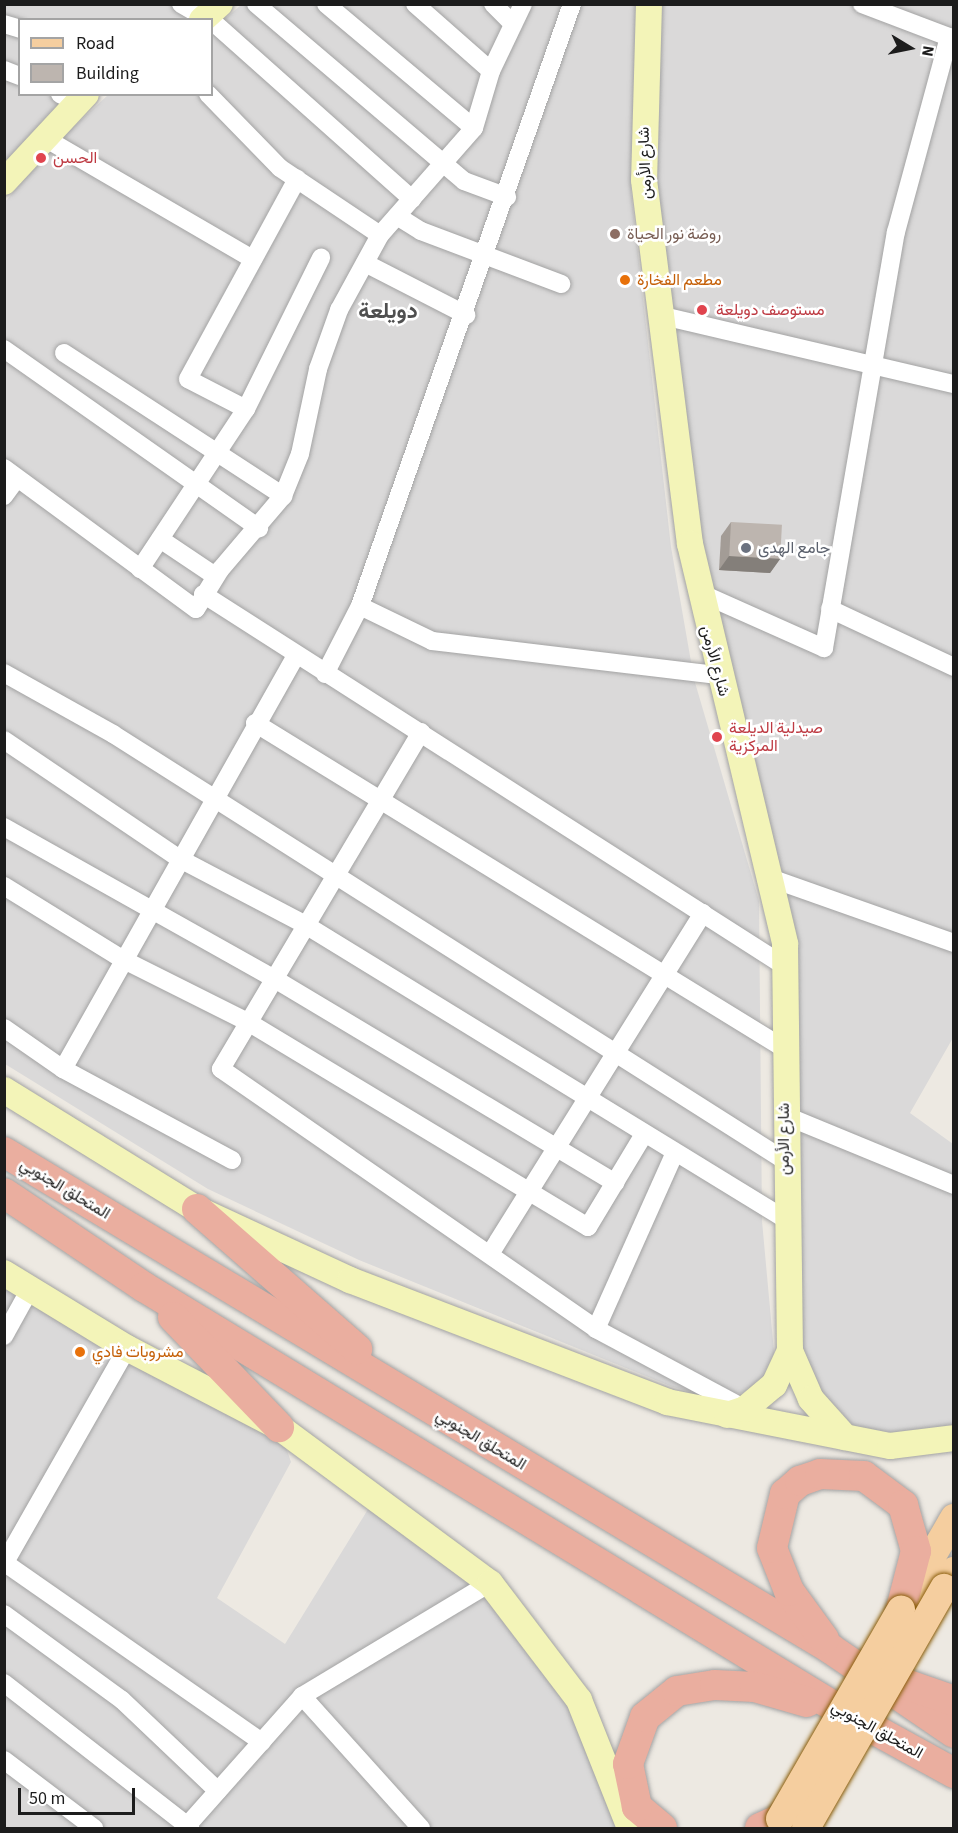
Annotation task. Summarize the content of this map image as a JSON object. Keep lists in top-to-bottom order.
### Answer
{
  "streets": {
    "highway": ["المتحلق الجنوبي"],
    "main road": ["شارع الأرمن"]
  },
  "districts": ["دويلعة"],
  "places": [
    "الحسن",
    "روضة نور الحياة",
    "مطعم الفخارة",
    "مستوصف دويلعة",
    "جامع الهدى",
    "صيدلية الديلعة المركزية",
    "مشروبات فادي"
  ],
  "legend": ["Road", "Building"],
  "scale_bar": "50 m",
  "north": "right"
}
